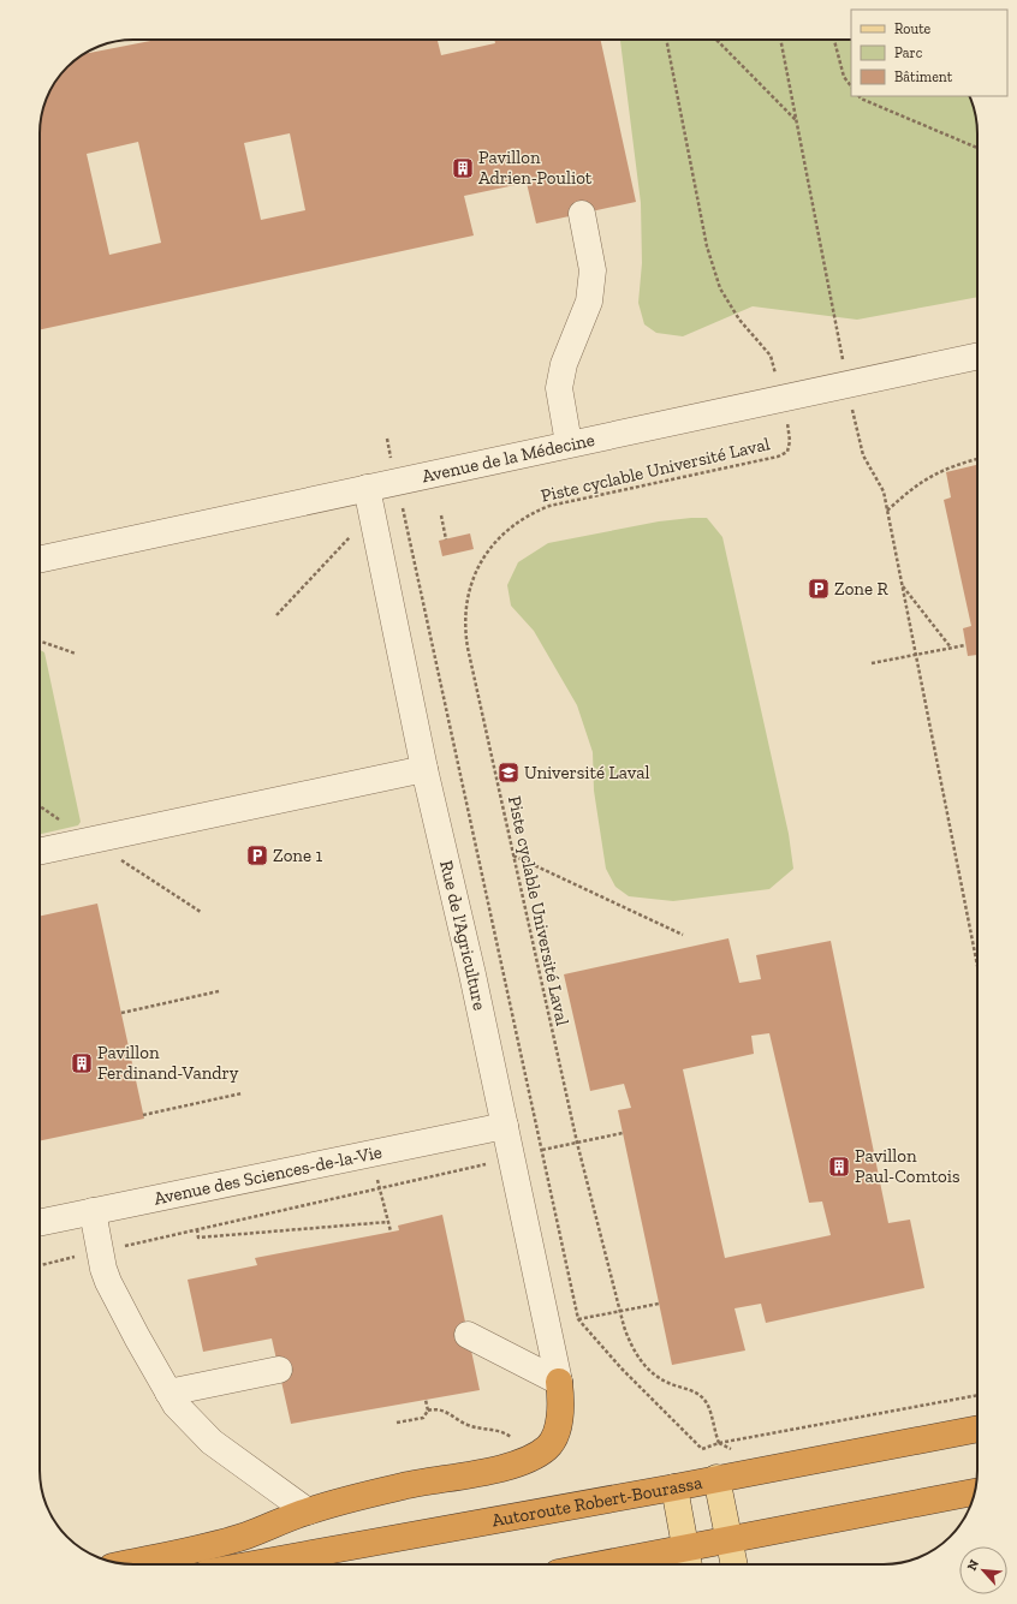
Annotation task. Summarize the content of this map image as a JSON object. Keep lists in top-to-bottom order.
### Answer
{
  "streets": {
    "highway": ["Autoroute Robert-Bourassa"],
    "street": ["Avenue de la Médecine", "Rue de l'Agriculture", "Avenue des Sciences-de-la-Vie"],
    "path": ["Piste cyclable Université Laval"]
  },
  "crossings": [
    ["Avenue de la Médecine", "Rue de l'Agriculture"],
    ["Rue de l'Agriculture", "Avenue des Sciences-de-la-Vie"]
  ],
  "places": {
    "building": ["Pavillon Adrien-Pouliot", "Pavillon Ferdinand-Vandry", "Pavillon Paul-Comtois"],
    "parking": ["Zone R", "Zone 1"],
    "school or university": ["Université Laval"]
  },
  "legend": ["Route", "Parc", "Bâtiment"],
  "north": "top left"
}
